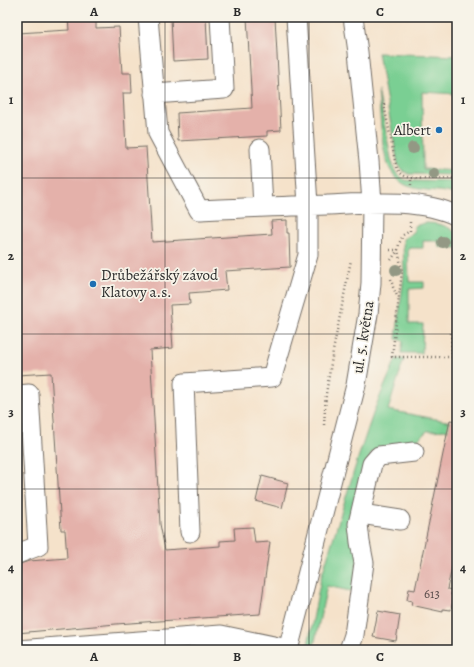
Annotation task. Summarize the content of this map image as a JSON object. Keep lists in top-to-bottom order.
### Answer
{
  "streets": {
    "street": ["ul. 5. května"]
  },
  "places": ["Albert", "Drůbežářský závod Klatovy a.s."],
  "house_numbers": ["613"],
  "grid": {
    "columns": ["A", "B", "C"],
    "rows": [
      "1",
      "2",
      "3",
      "4"
    ]
  }
}
